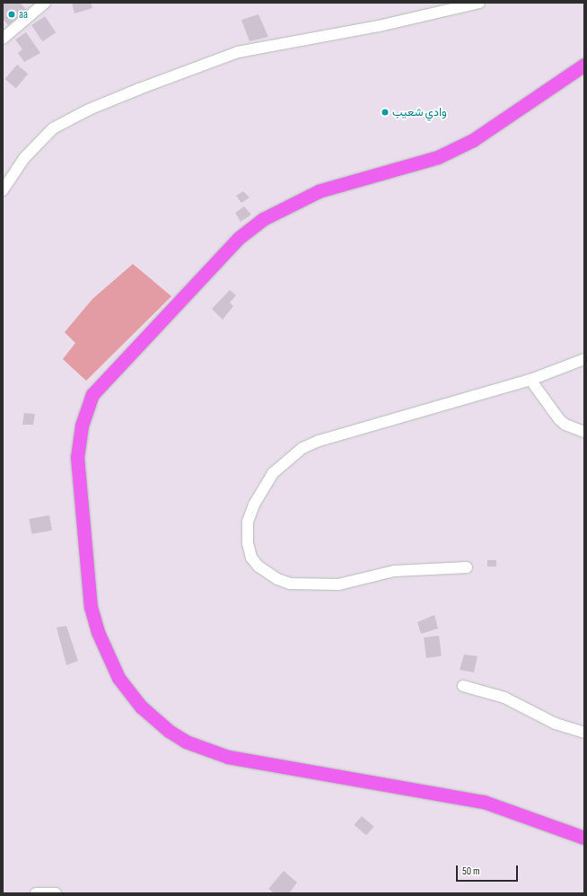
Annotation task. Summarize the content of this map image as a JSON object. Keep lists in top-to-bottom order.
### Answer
{
  "places": ["aa", "وادي شعيب"],
  "scale_bar": "50 m"
}
